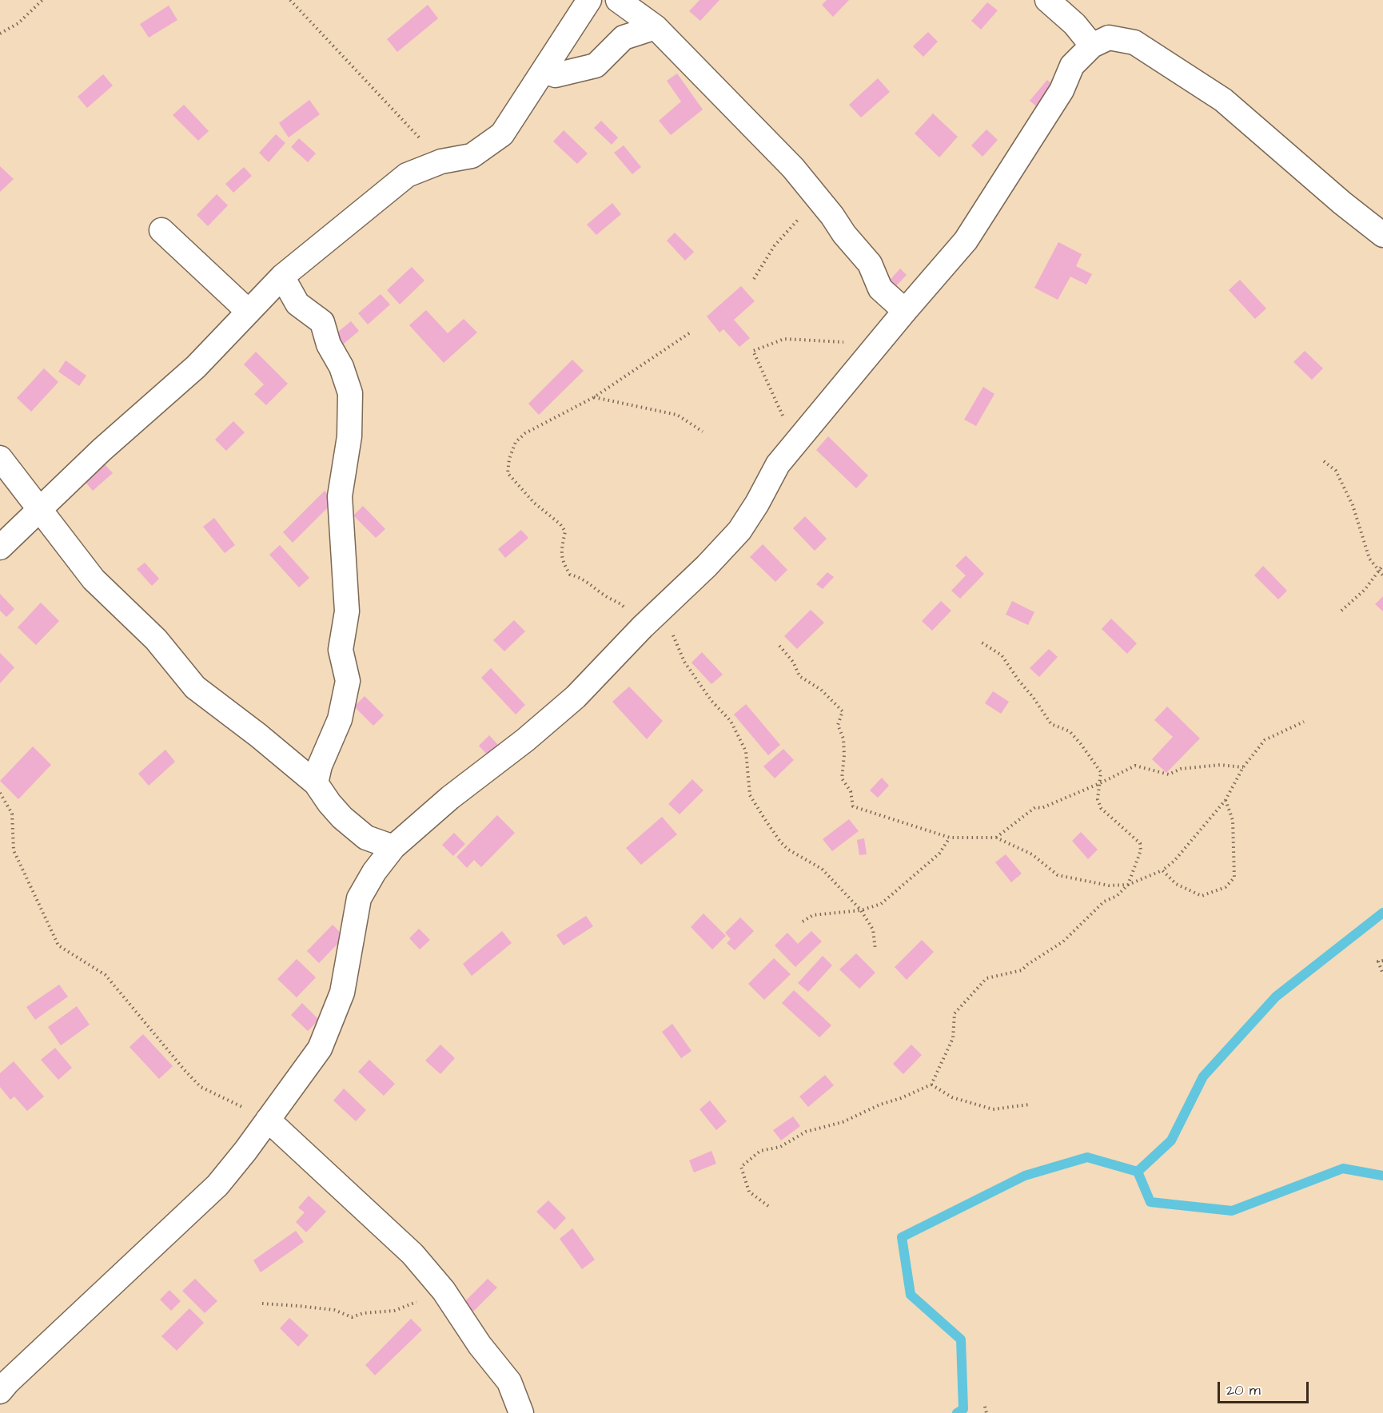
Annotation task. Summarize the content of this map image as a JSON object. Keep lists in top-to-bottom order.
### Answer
{
  "scale_bar": "20 m"
}
